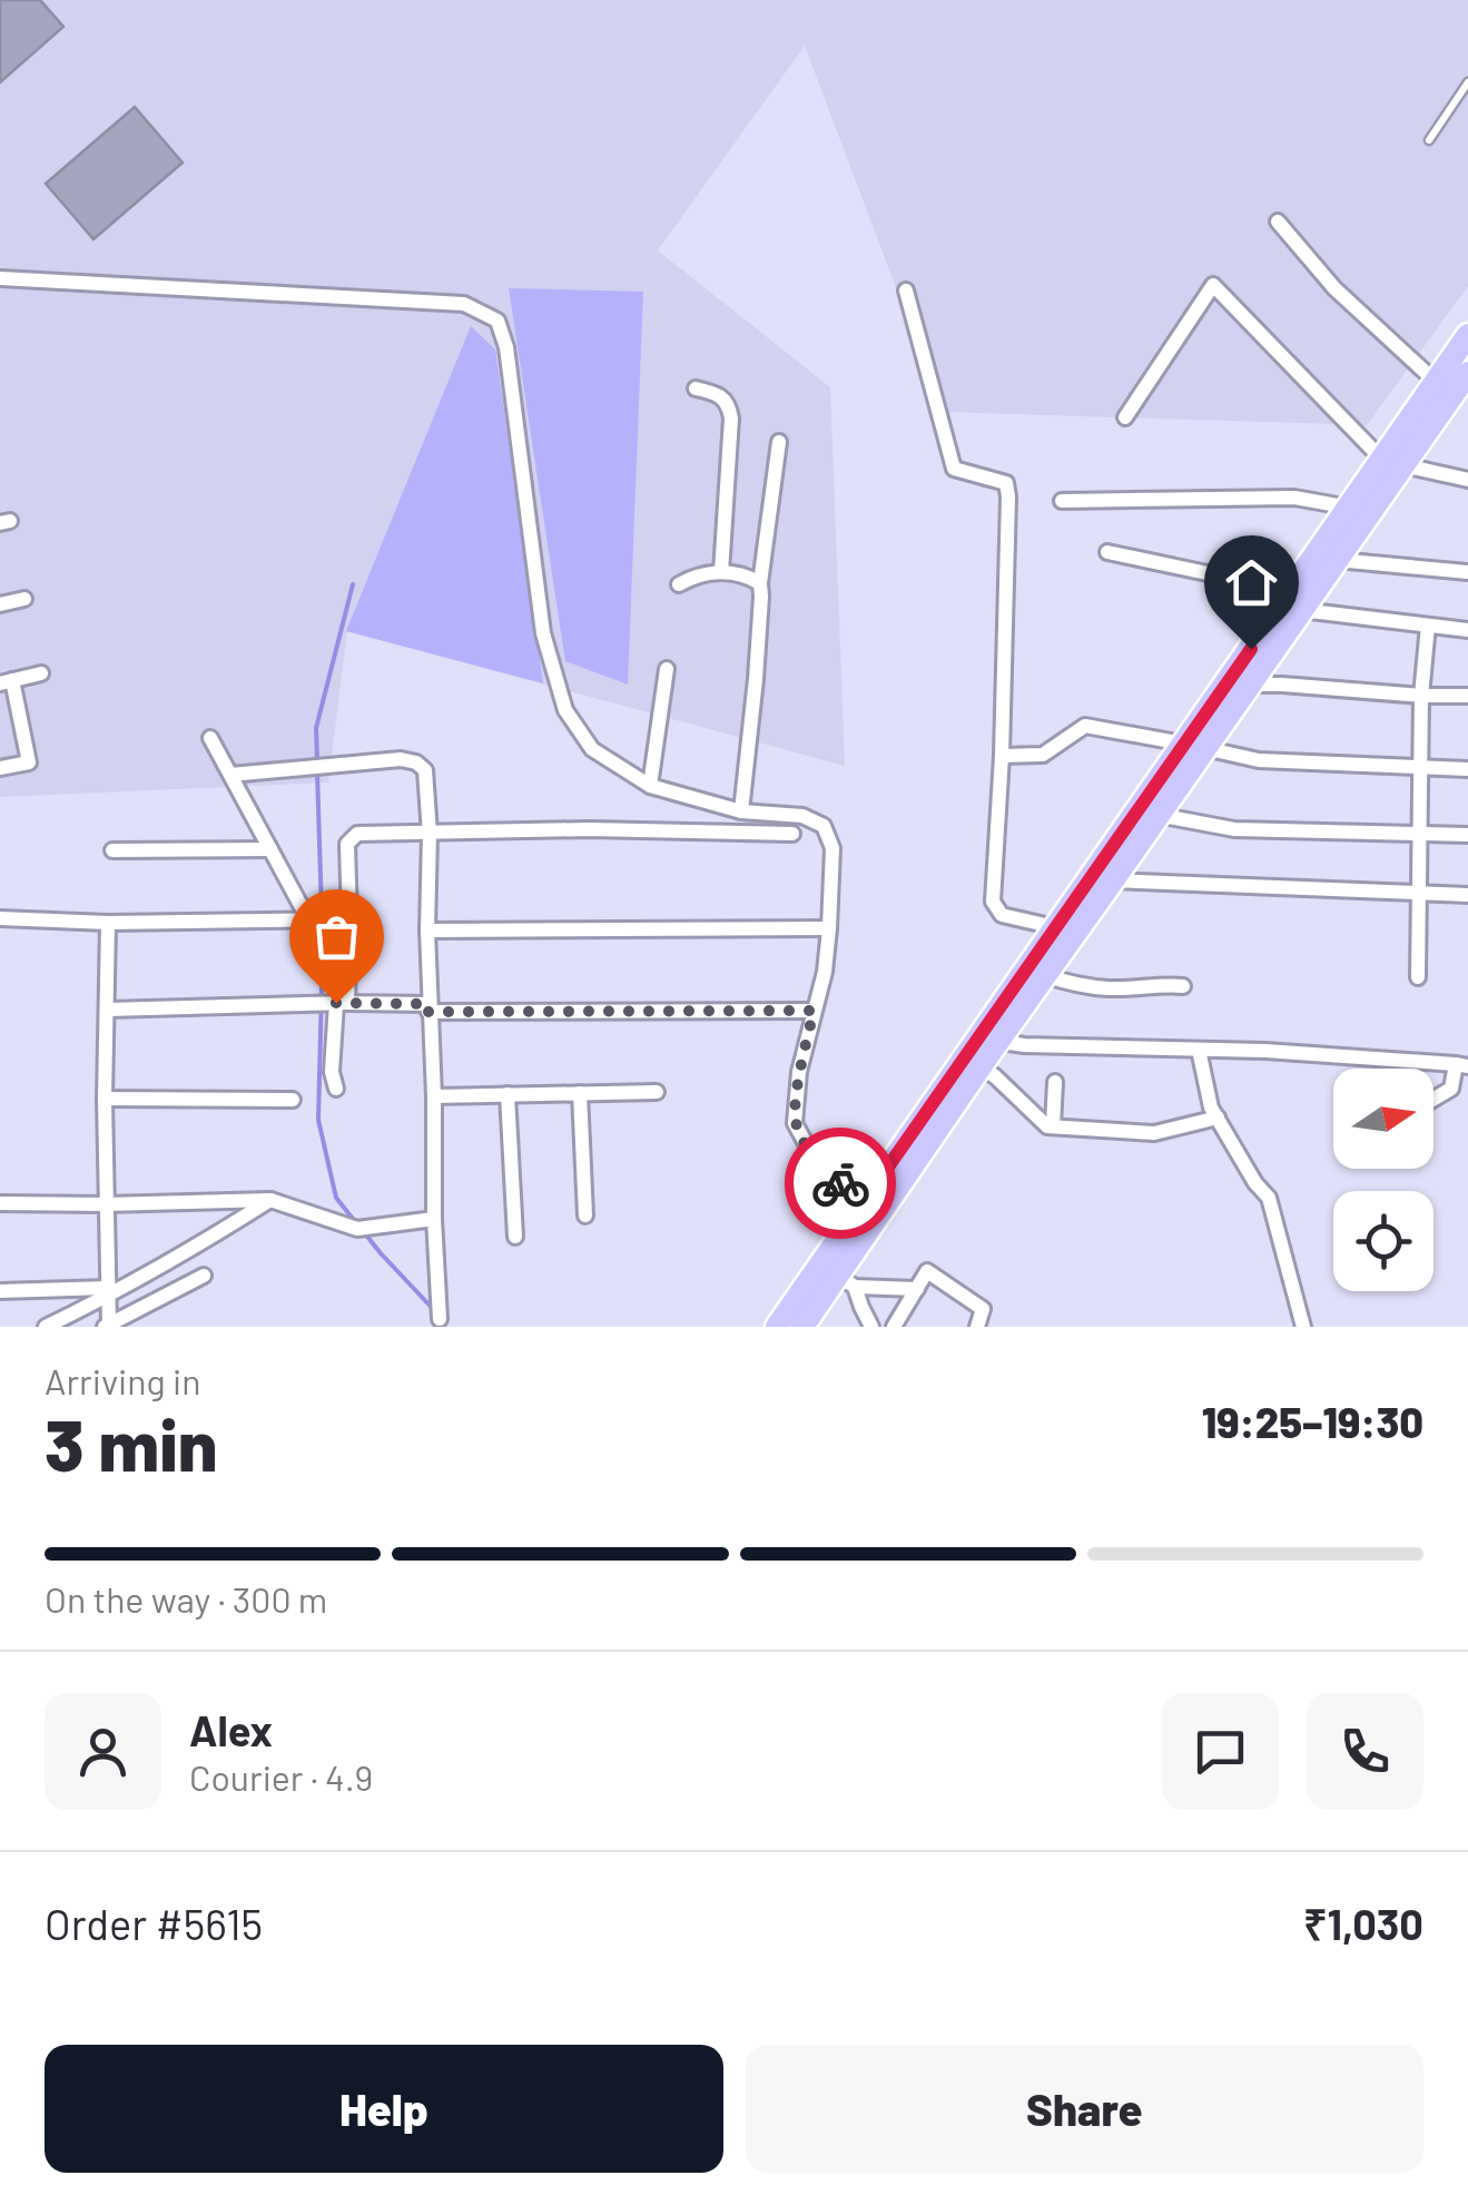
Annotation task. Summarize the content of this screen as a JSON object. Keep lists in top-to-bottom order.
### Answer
{
  "north": "right",
  "page": {
    "heading": ["3 min", "Arriving in", "19:25–19:30"],
    "panel": [
      "Alex",
      "Courier · 4.9",
      "Order #5615",
      "₹1,030"
    ],
    "bar": "On the way · 300 m",
    "buttons": ["Help", "Share"]
  }
}
